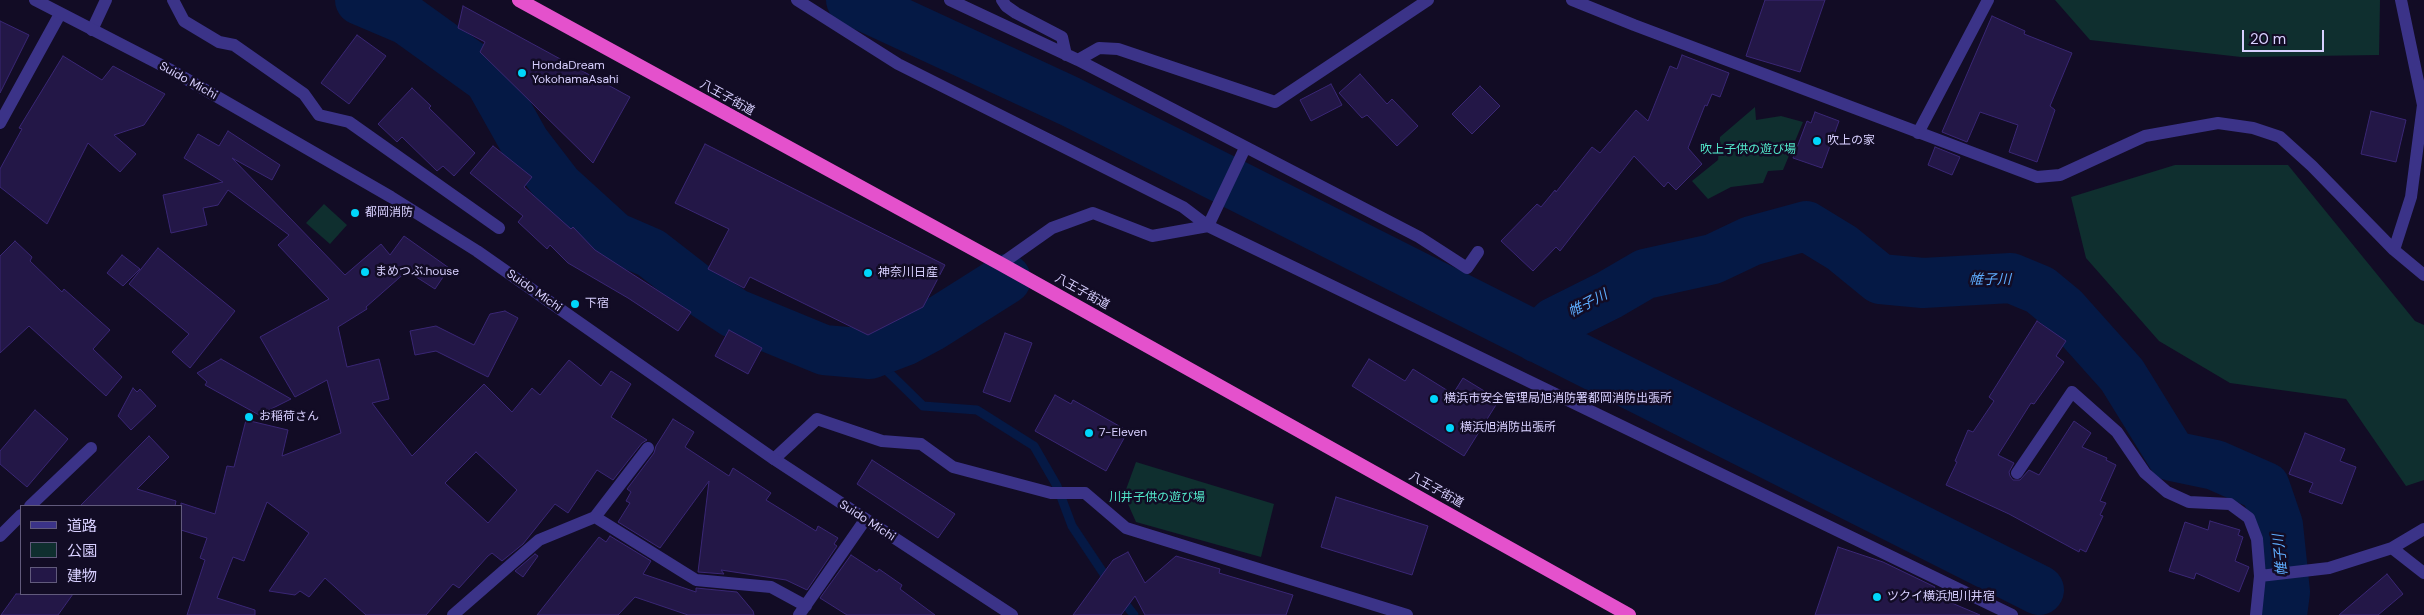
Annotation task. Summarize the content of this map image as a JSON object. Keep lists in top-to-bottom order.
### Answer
{
  "streets": {
    "highway": ["八王子街道"],
    "street": ["Suido Michi"]
  },
  "water": ["帷子川"],
  "parks": ["吹上子供の遊び場", "川井子供の遊び場"],
  "places": [
    "HondaDream YokohamaAsahi",
    "吹上の家",
    "都岡消防",
    "まめつぶ.house",
    "神奈川日産",
    "下宿",
    "横浜市安全管理局旭消防署都岡消防出張所",
    "お稲荷さん",
    "横浜旭消防出張所",
    "7-Eleven",
    "ツクイ横浜旭川井宿"
  ],
  "legend": ["道路", "公園", "建物"],
  "scale_bar": "20 m"
}
